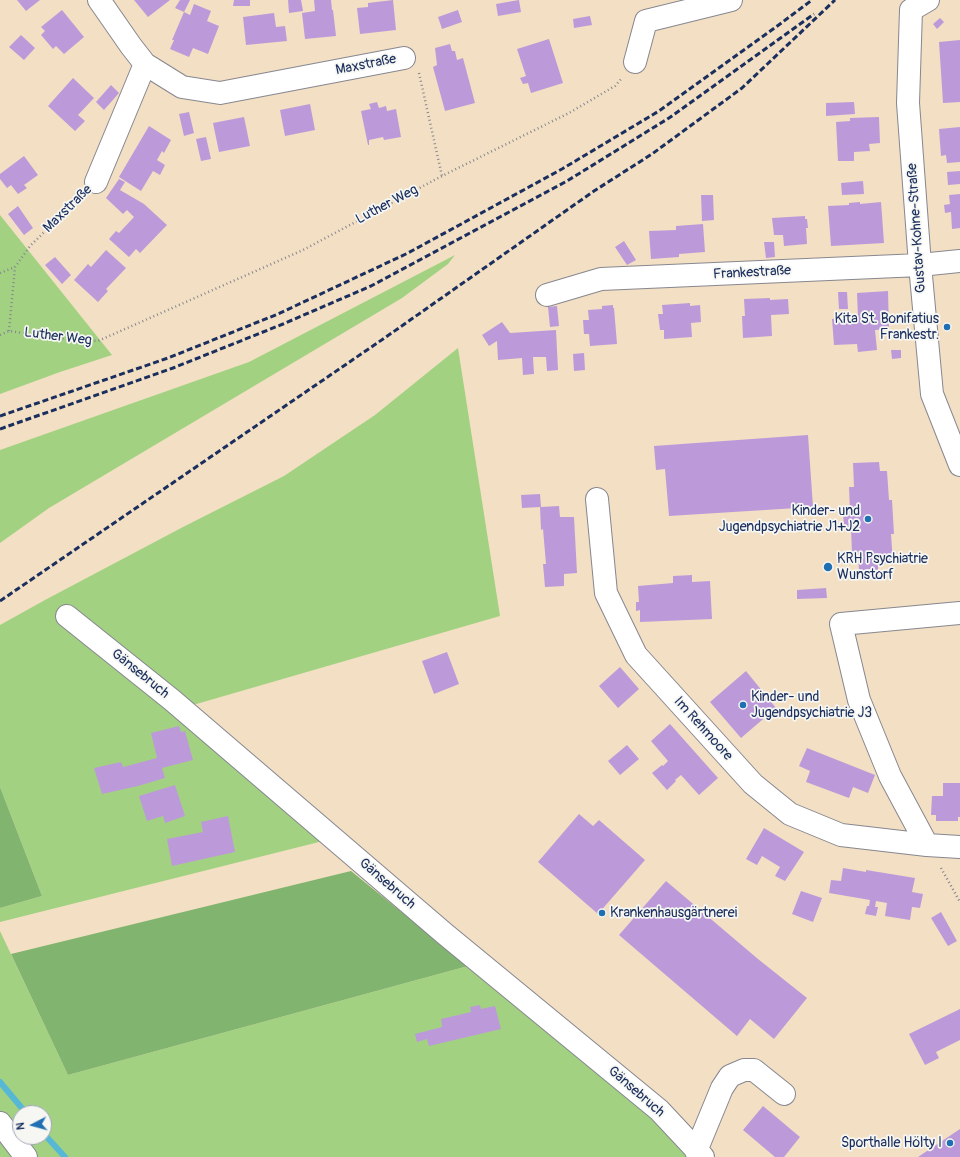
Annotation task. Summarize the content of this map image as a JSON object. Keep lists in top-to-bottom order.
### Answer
{
  "streets": {
    "street": [
      "Maxstraße",
      "Gustav-Kohne-Straße",
      "Frankestraße",
      "Gänsebruch",
      "Im Rehmoore"
    ],
    "path": ["Luther Weg"]
  },
  "crossings": [
    ["Gustav-Kohne-Straße", "Frankestraße"]
  ],
  "places": [
    "Kita St. Bonifatius Frankestr.",
    "Kinder- und Jugendpsychiatrie J1+J2",
    "KRH Psychiatrie Wunstorf",
    "Kinder- und Jugendpsychiatrie J3",
    "Krankenhausgärtnerei",
    "Sporthalle Hölty I"
  ],
  "north": "left"
}
